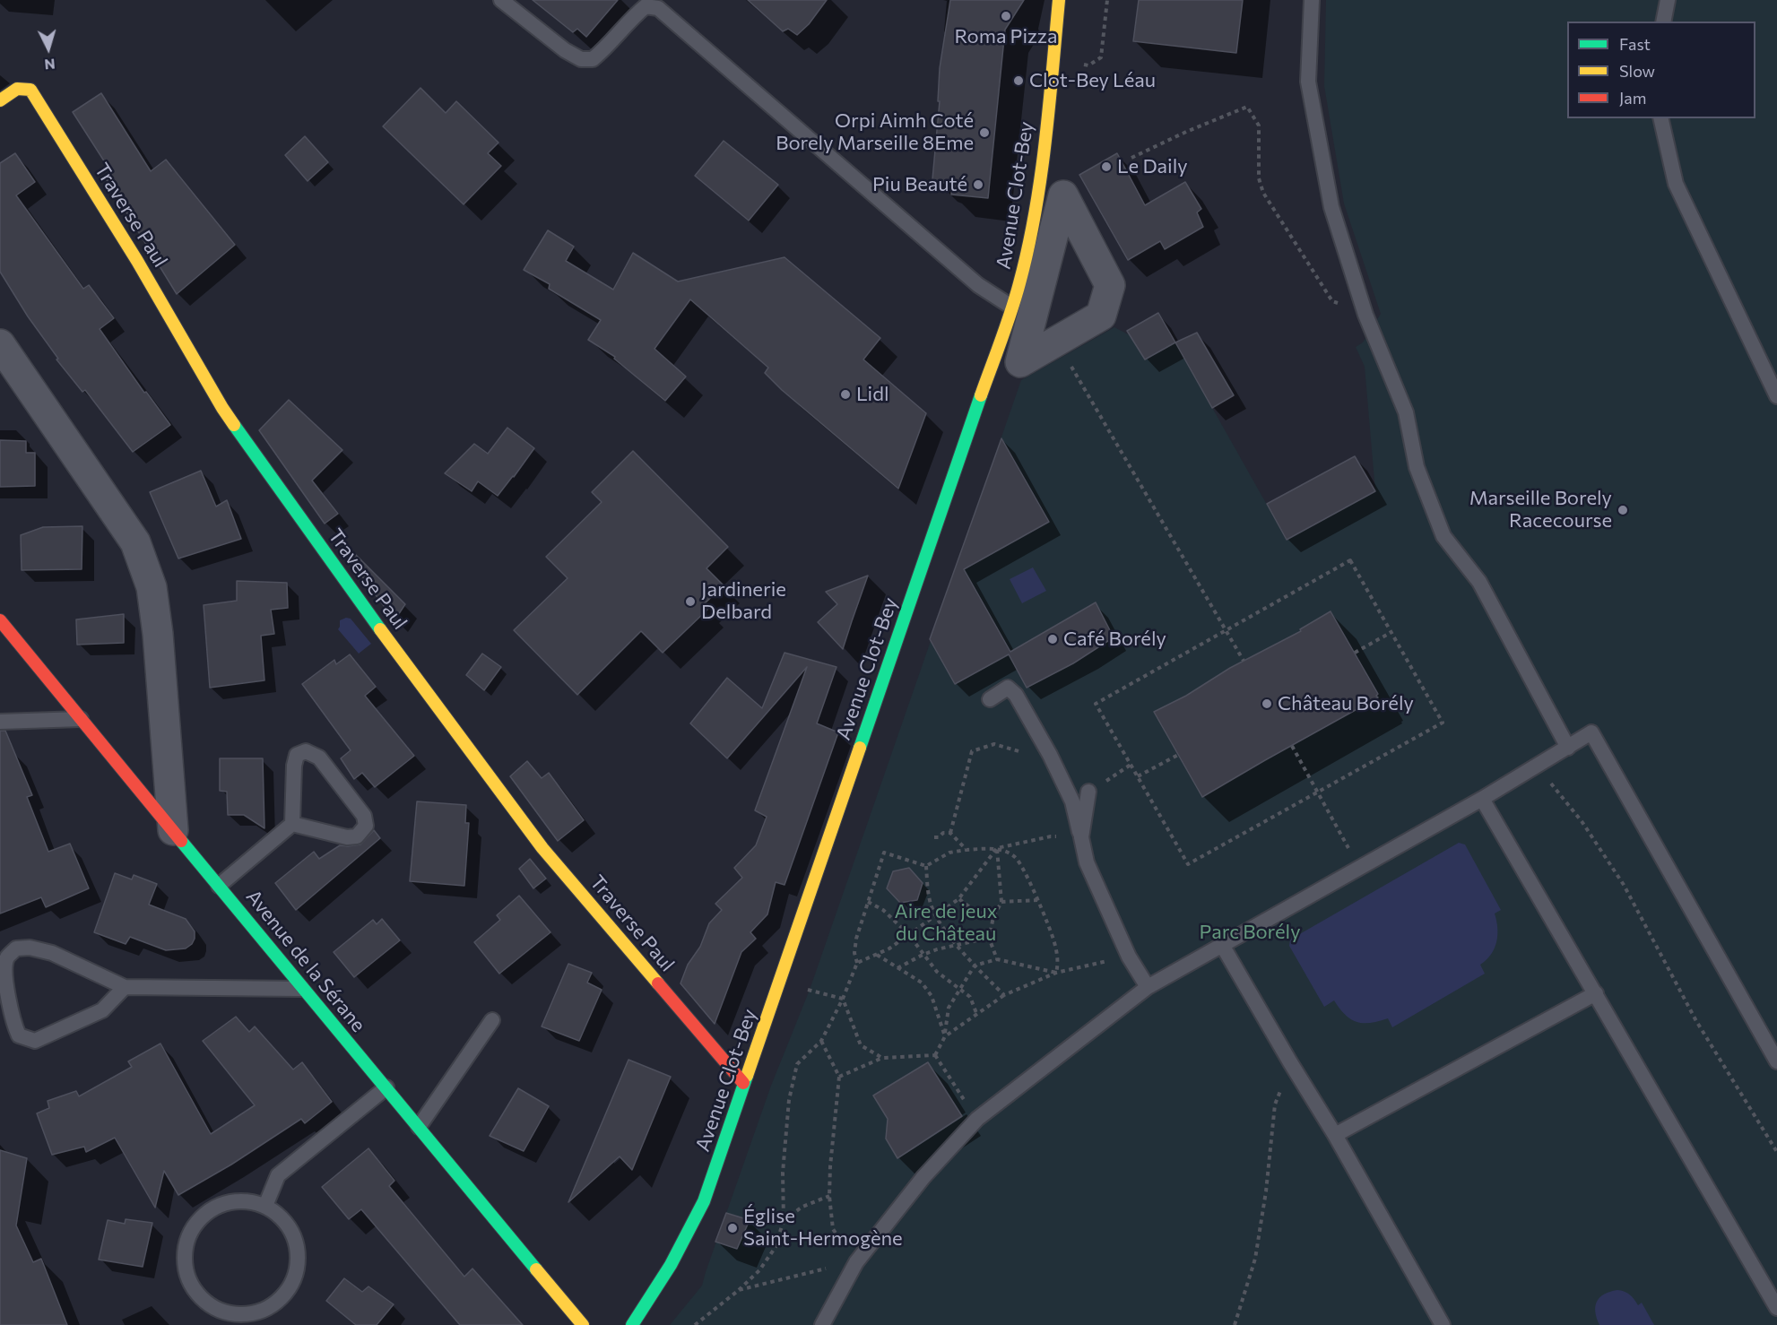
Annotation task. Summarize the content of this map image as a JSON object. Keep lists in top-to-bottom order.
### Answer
{
  "streets": {
    "street": ["Avenue Clot-Bey", "Traverse Paul", "Avenue de la Sérane"]
  },
  "crossings": [
    ["Avenue Clot-Bey", "Traverse Paul"]
  ],
  "parks": ["Aire de jeux du Château", "Parc Borély"],
  "places": [
    "Roma Pizza",
    "Clot-Bey Léau",
    "Orpi Aimh Coté Borely Marseille 8Eme",
    "Le Daily",
    "Piu Beauté",
    "Lidl",
    "Marseille Borely Racecourse",
    "Jardinerie Delbard",
    "Café Borély",
    "Château Borély",
    "Église Saint-Hermogène"
  ],
  "legend": ["Fast", "Slow", "Jam"],
  "north": "bottom"
}
